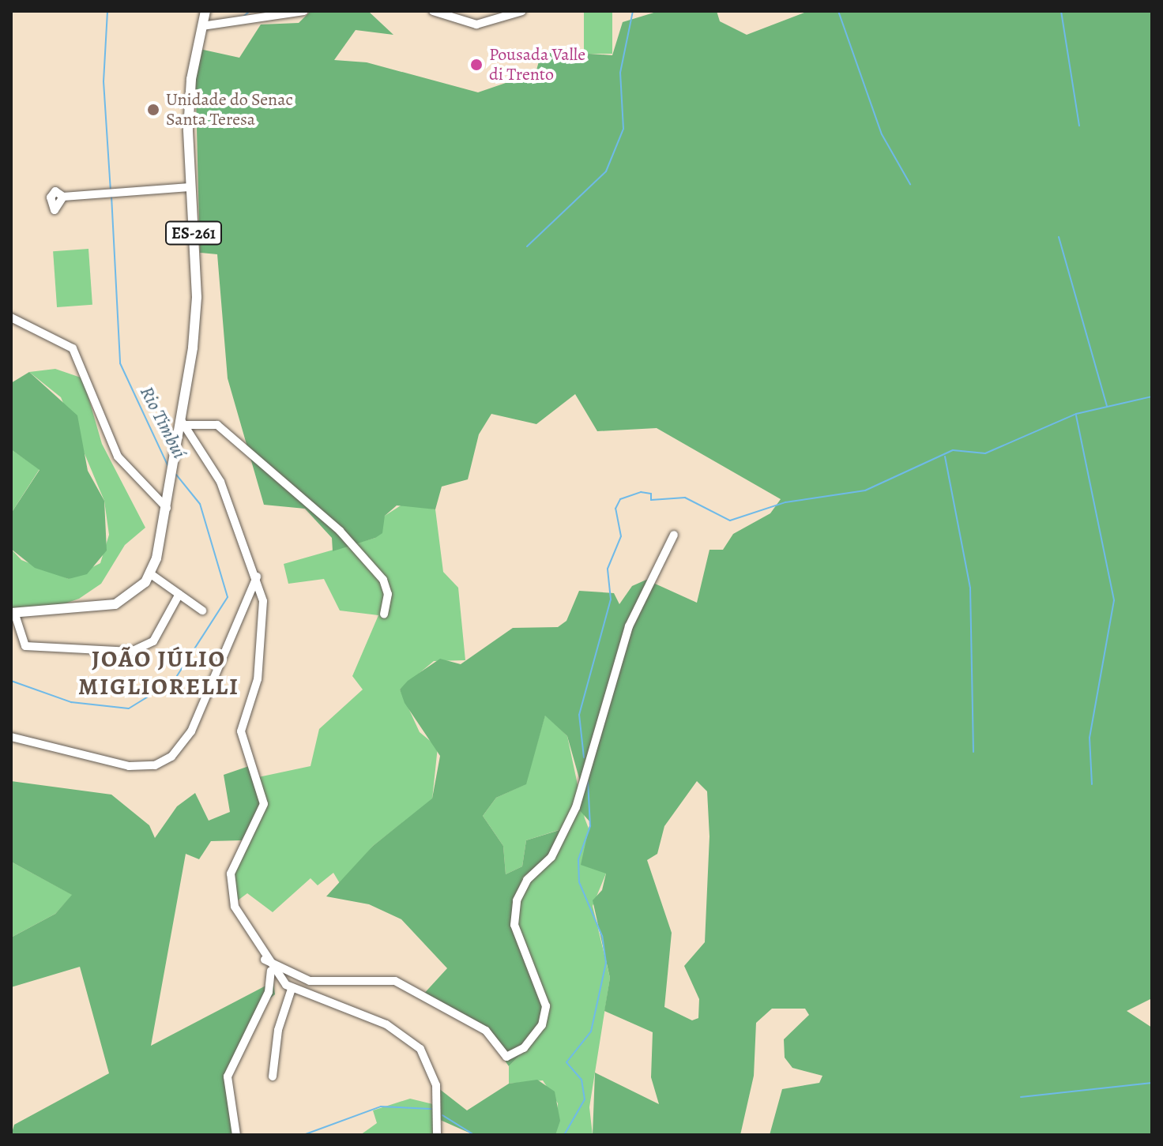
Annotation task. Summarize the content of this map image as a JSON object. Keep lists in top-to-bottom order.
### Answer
{
  "streets": {
    "main road": ["ES-261"]
  },
  "districts": ["JOÃO JÚLIO MIGLIORELLI"],
  "water": ["Rio Timbuí"],
  "places": ["Pousada Valle di Trento", "Unidade do Senac Santa Teresa"]
}
